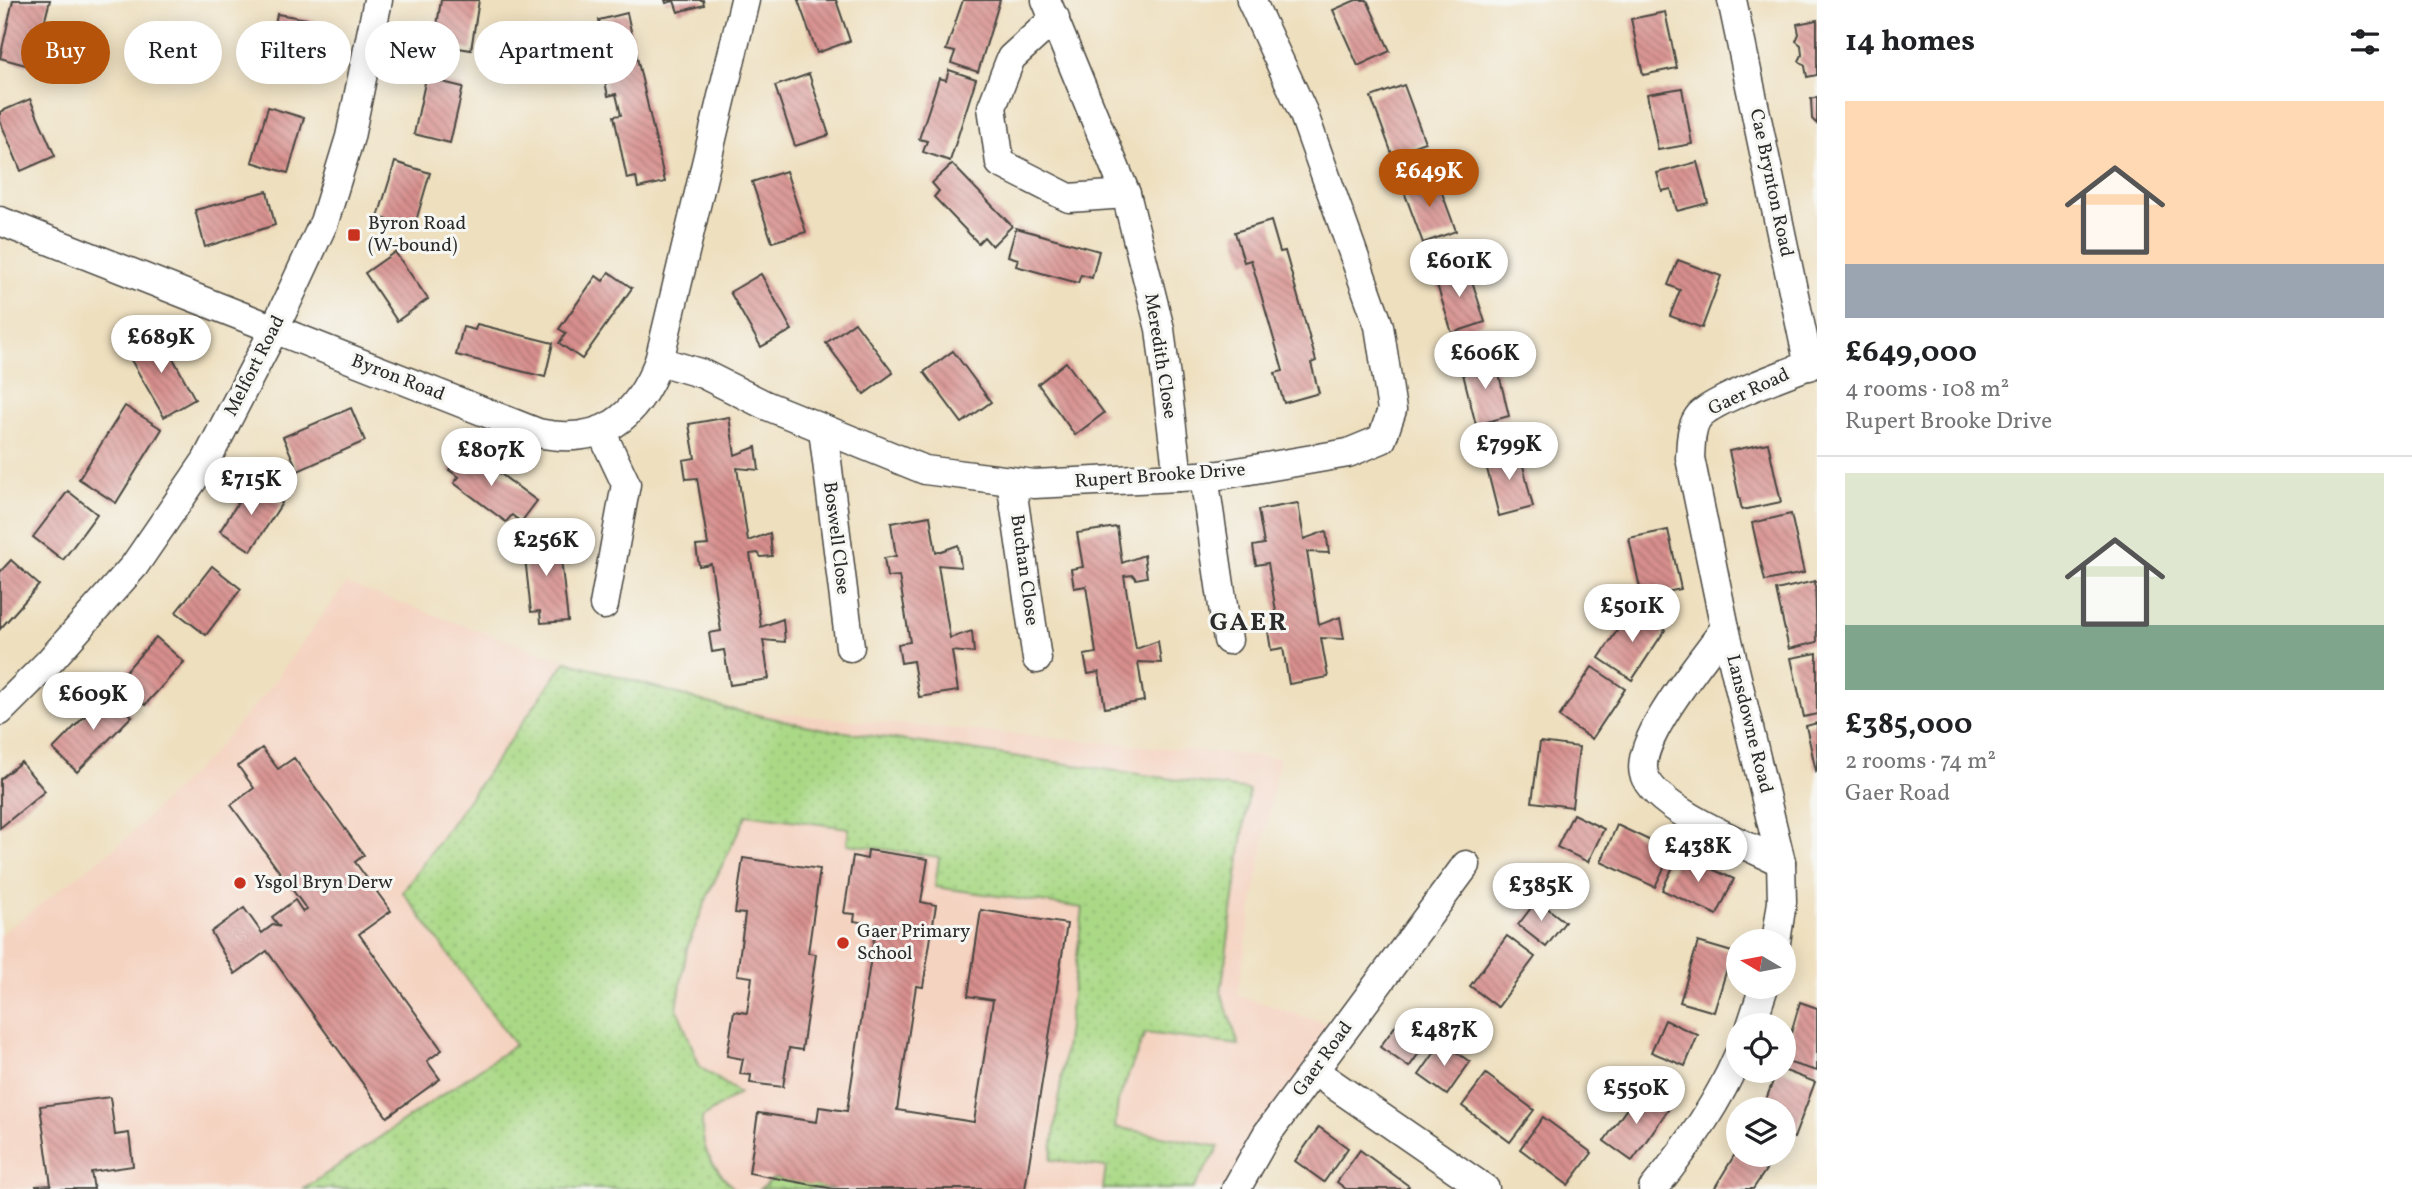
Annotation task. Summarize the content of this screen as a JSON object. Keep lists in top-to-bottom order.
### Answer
{
  "streets": {
    "street": [
      "Cae Brynton Road",
      "Meredith Close",
      "Melfort Road",
      "Byron Road",
      "Gaer Road",
      "Rupert Brooke Drive",
      "Boswell Close",
      "Buchan Close",
      "Lansdowne Road"
    ]
  },
  "crossings": [
    ["Cae Brynton Road", "Gaer Road"],
    ["Meredith Close", "Rupert Brooke Drive"],
    ["Melfort Road", "Byron Road"],
    ["Byron Road", "Rupert Brooke Drive"],
    ["Gaer Road", "Lansdowne Road"],
    ["Rupert Brooke Drive", "Boswell Close"],
    ["Rupert Brooke Drive", "Buchan Close"]
  ],
  "districts": ["GAER"],
  "places": {
    "transit": ["Byron Road (W-bound)"],
    "other": ["Ysgol Bryn Derw", "Gaer Primary School"]
  },
  "north": "left",
  "page": {
    "heading": "14 homes",
    "chip": [
      "Buy",
      "Rent",
      "Filters",
      "New",
      "Apartment"
    ],
    "list": [
      {
        "name": "£649,000",
        "note": "4 rooms · 108 m² · Rupert Brooke Drive"
      },
      {
        "name": "£385,000",
        "note": "2 rooms · 74 m² · Gaer Road"
      }
    ],
    "price": [
      "£649K",
      "£601K",
      "£689K",
      "£606K",
      "£799K",
      "£807K",
      "£715K",
      "£256K",
      "£501K",
      "£609K",
      "£438K",
      "£385K",
      "£487K",
      "£550K"
    ]
  }
}
